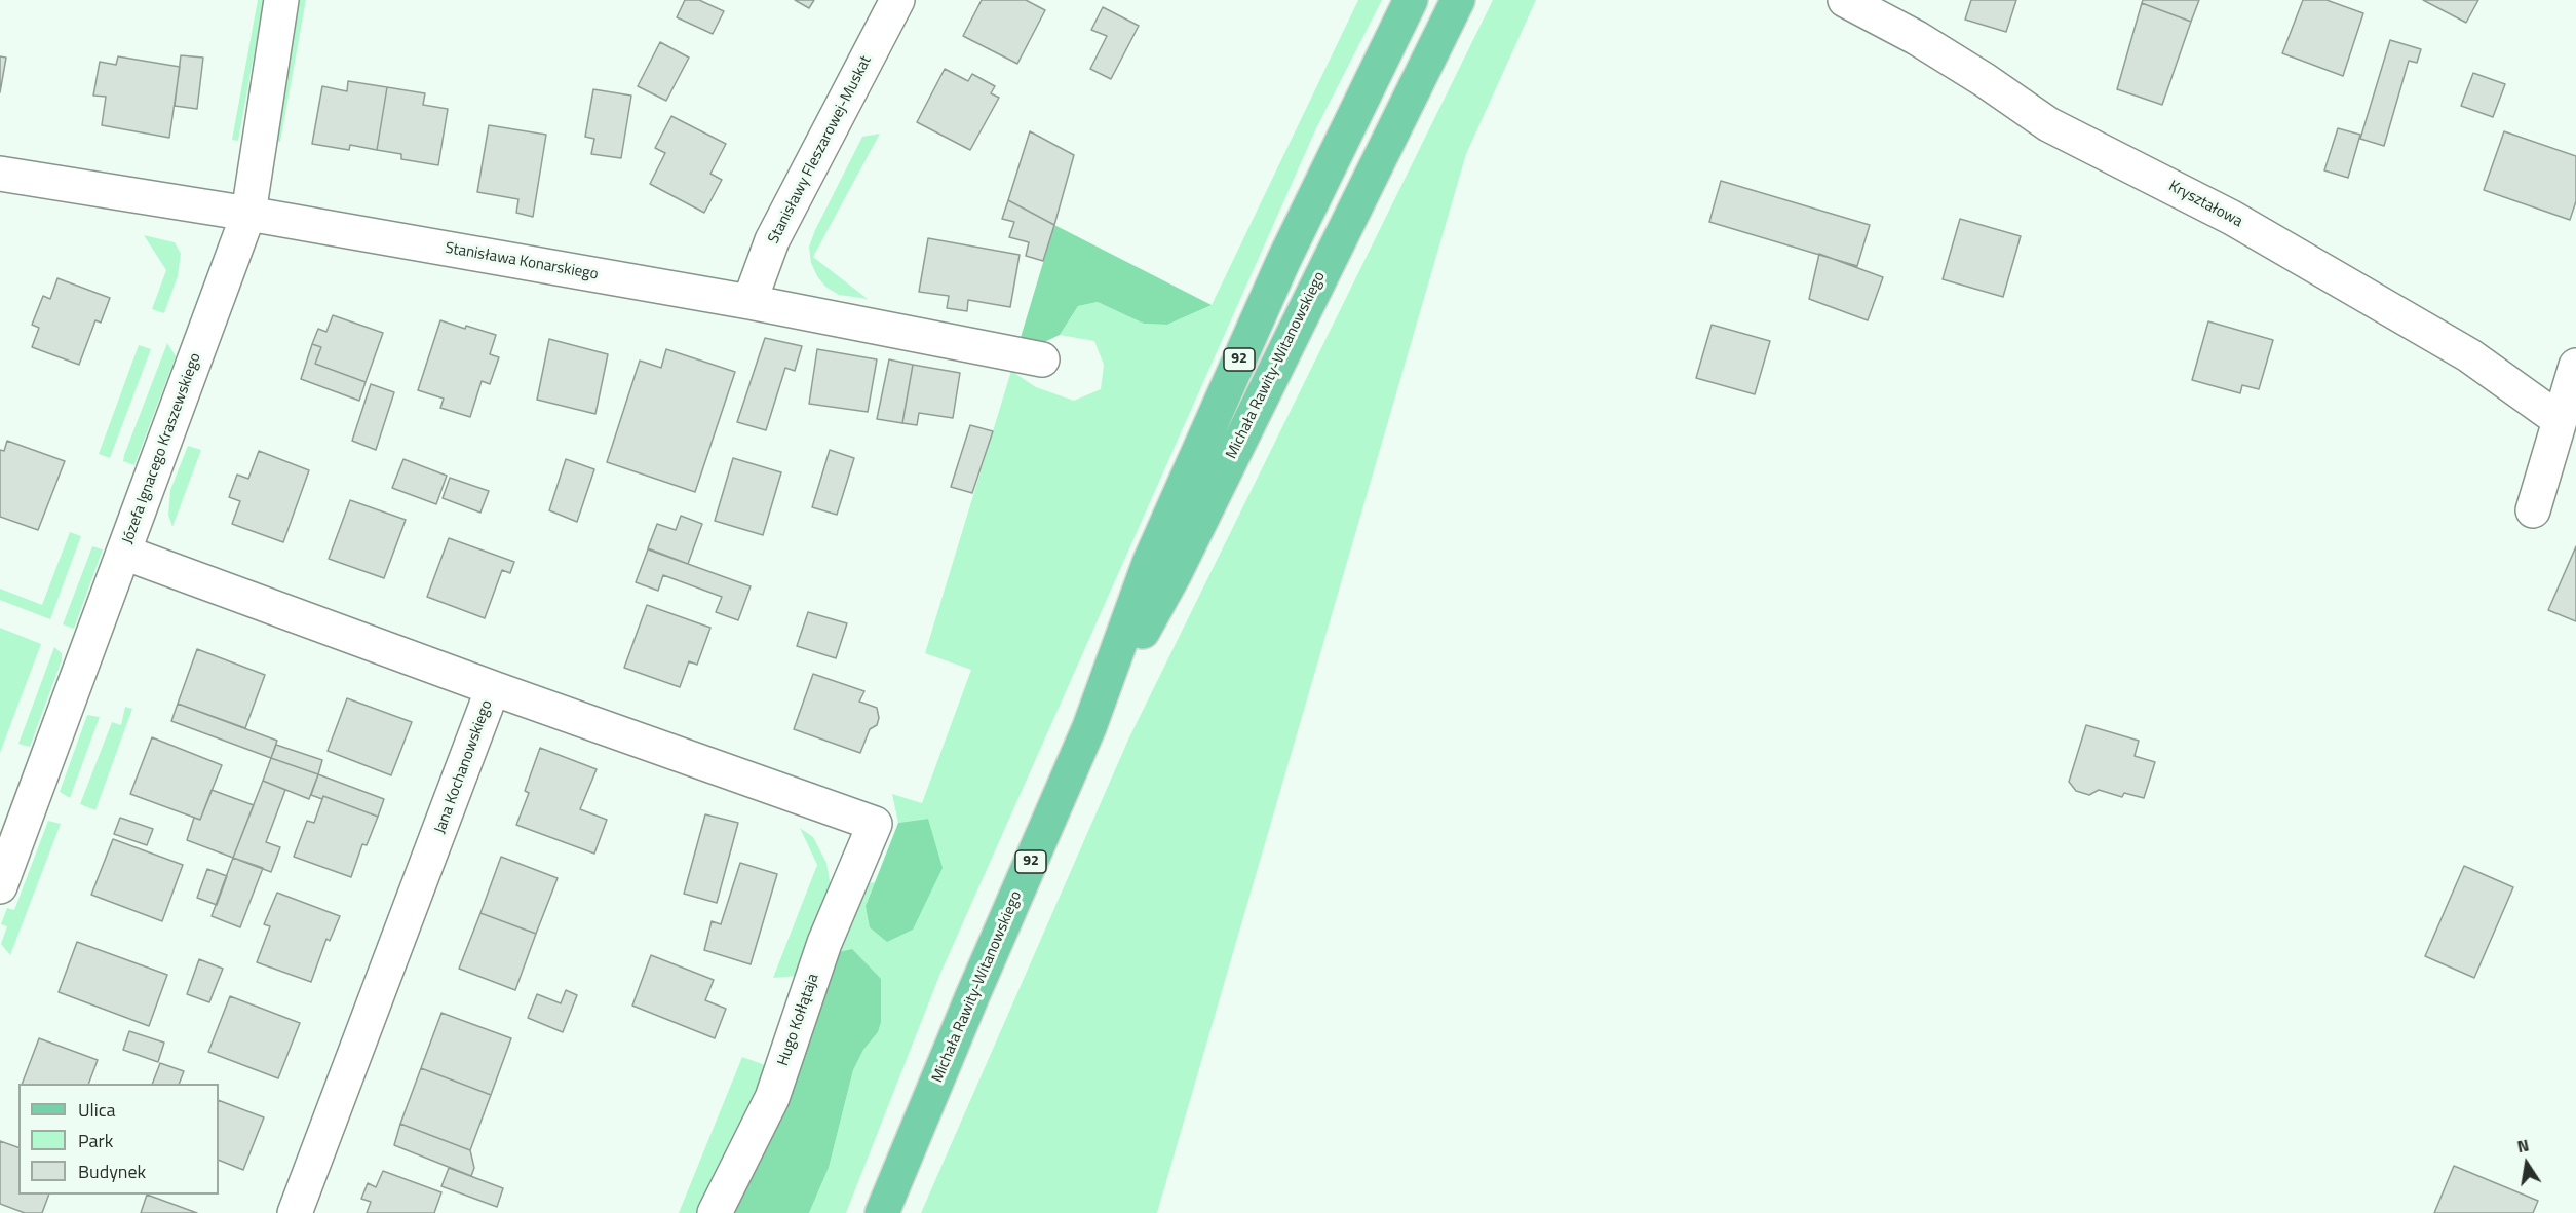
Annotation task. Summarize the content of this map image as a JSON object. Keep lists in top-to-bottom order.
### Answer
{
  "streets": {
    "main road": ["92", "Michała Rawity-Witanowskiego"],
    "street": [
      "Stanisławy Fleszarowej-Muskat",
      "Kryształowa",
      "Stanisława Konarskiego",
      "Józefa Ignacego Kraszewskiego",
      "Jana Kochanowskiego",
      "Hugo Kołłątaja"
    ]
  },
  "crossings": [
    ["Stanisławy Fleszarowej-Muskat", "Stanisława Konarskiego"],
    ["Stanisława Konarskiego", "Józefa Ignacego Kraszewskiego"],
    ["Józefa Ignacego Kraszewskiego", "Jana Kochanowskiego"],
    ["Jana Kochanowskiego", "Hugo Kołłątaja"]
  ],
  "legend": ["Ulica", "Park", "Budynek"],
  "north": "top"
}
